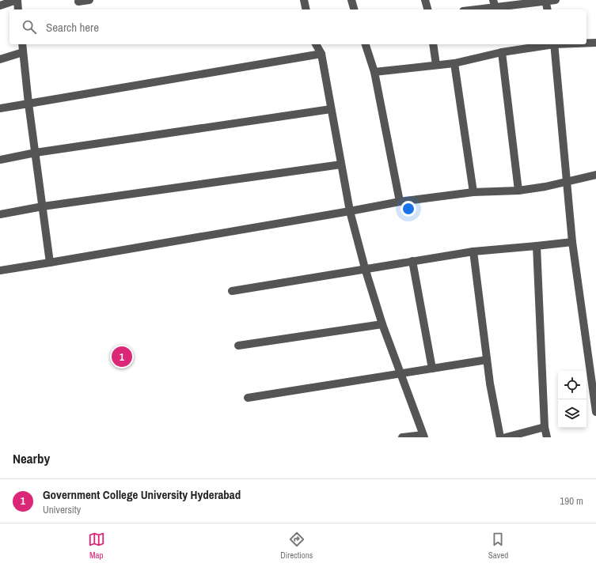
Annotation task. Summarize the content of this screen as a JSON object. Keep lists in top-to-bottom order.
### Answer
{
  "page": {
    "search": "Search here",
    "pins": "1",
    "heading": "Nearby",
    "list": [
      {
        "mark": "1",
        "name": "Government College University Hyderabad",
        "note": "University",
        "value": "190 m"
      }
    ],
    "nav": ["Map", "Directions", "Saved"]
  }
}
